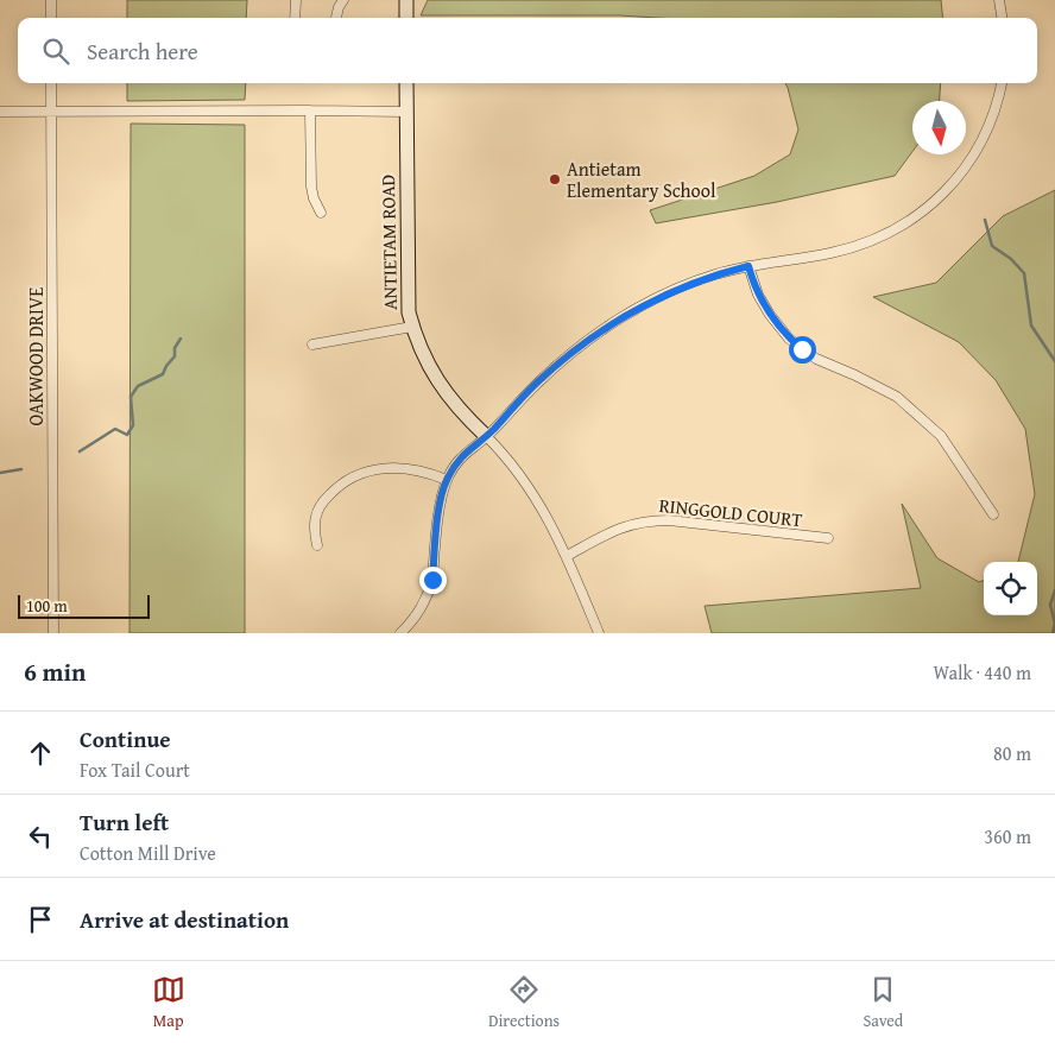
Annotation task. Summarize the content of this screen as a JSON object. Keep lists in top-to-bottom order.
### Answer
{
  "streets": {
    "street": ["ANTIETAM ROAD", "OAKWOOD DRIVE", "RINGGOLD COURT"]
  },
  "crossings": [
    ["ANTIETAM ROAD", "RINGGOLD COURT"]
  ],
  "places": ["Antietam Elementary School"],
  "scale_bar": "100 m",
  "north": "bottom",
  "page": {
    "search": "Search here",
    "scale": "100 m",
    "heading": ["6 min", "Walk · 440 m"],
    "list": [
      ["Continue", "Fox Tail Court", "80 m"],
      ["Turn left", "Cotton Mill Drive", "360 m"],
      "Arrive at destination"
    ],
    "nav": ["Map", "Directions", "Saved"]
  }
}
